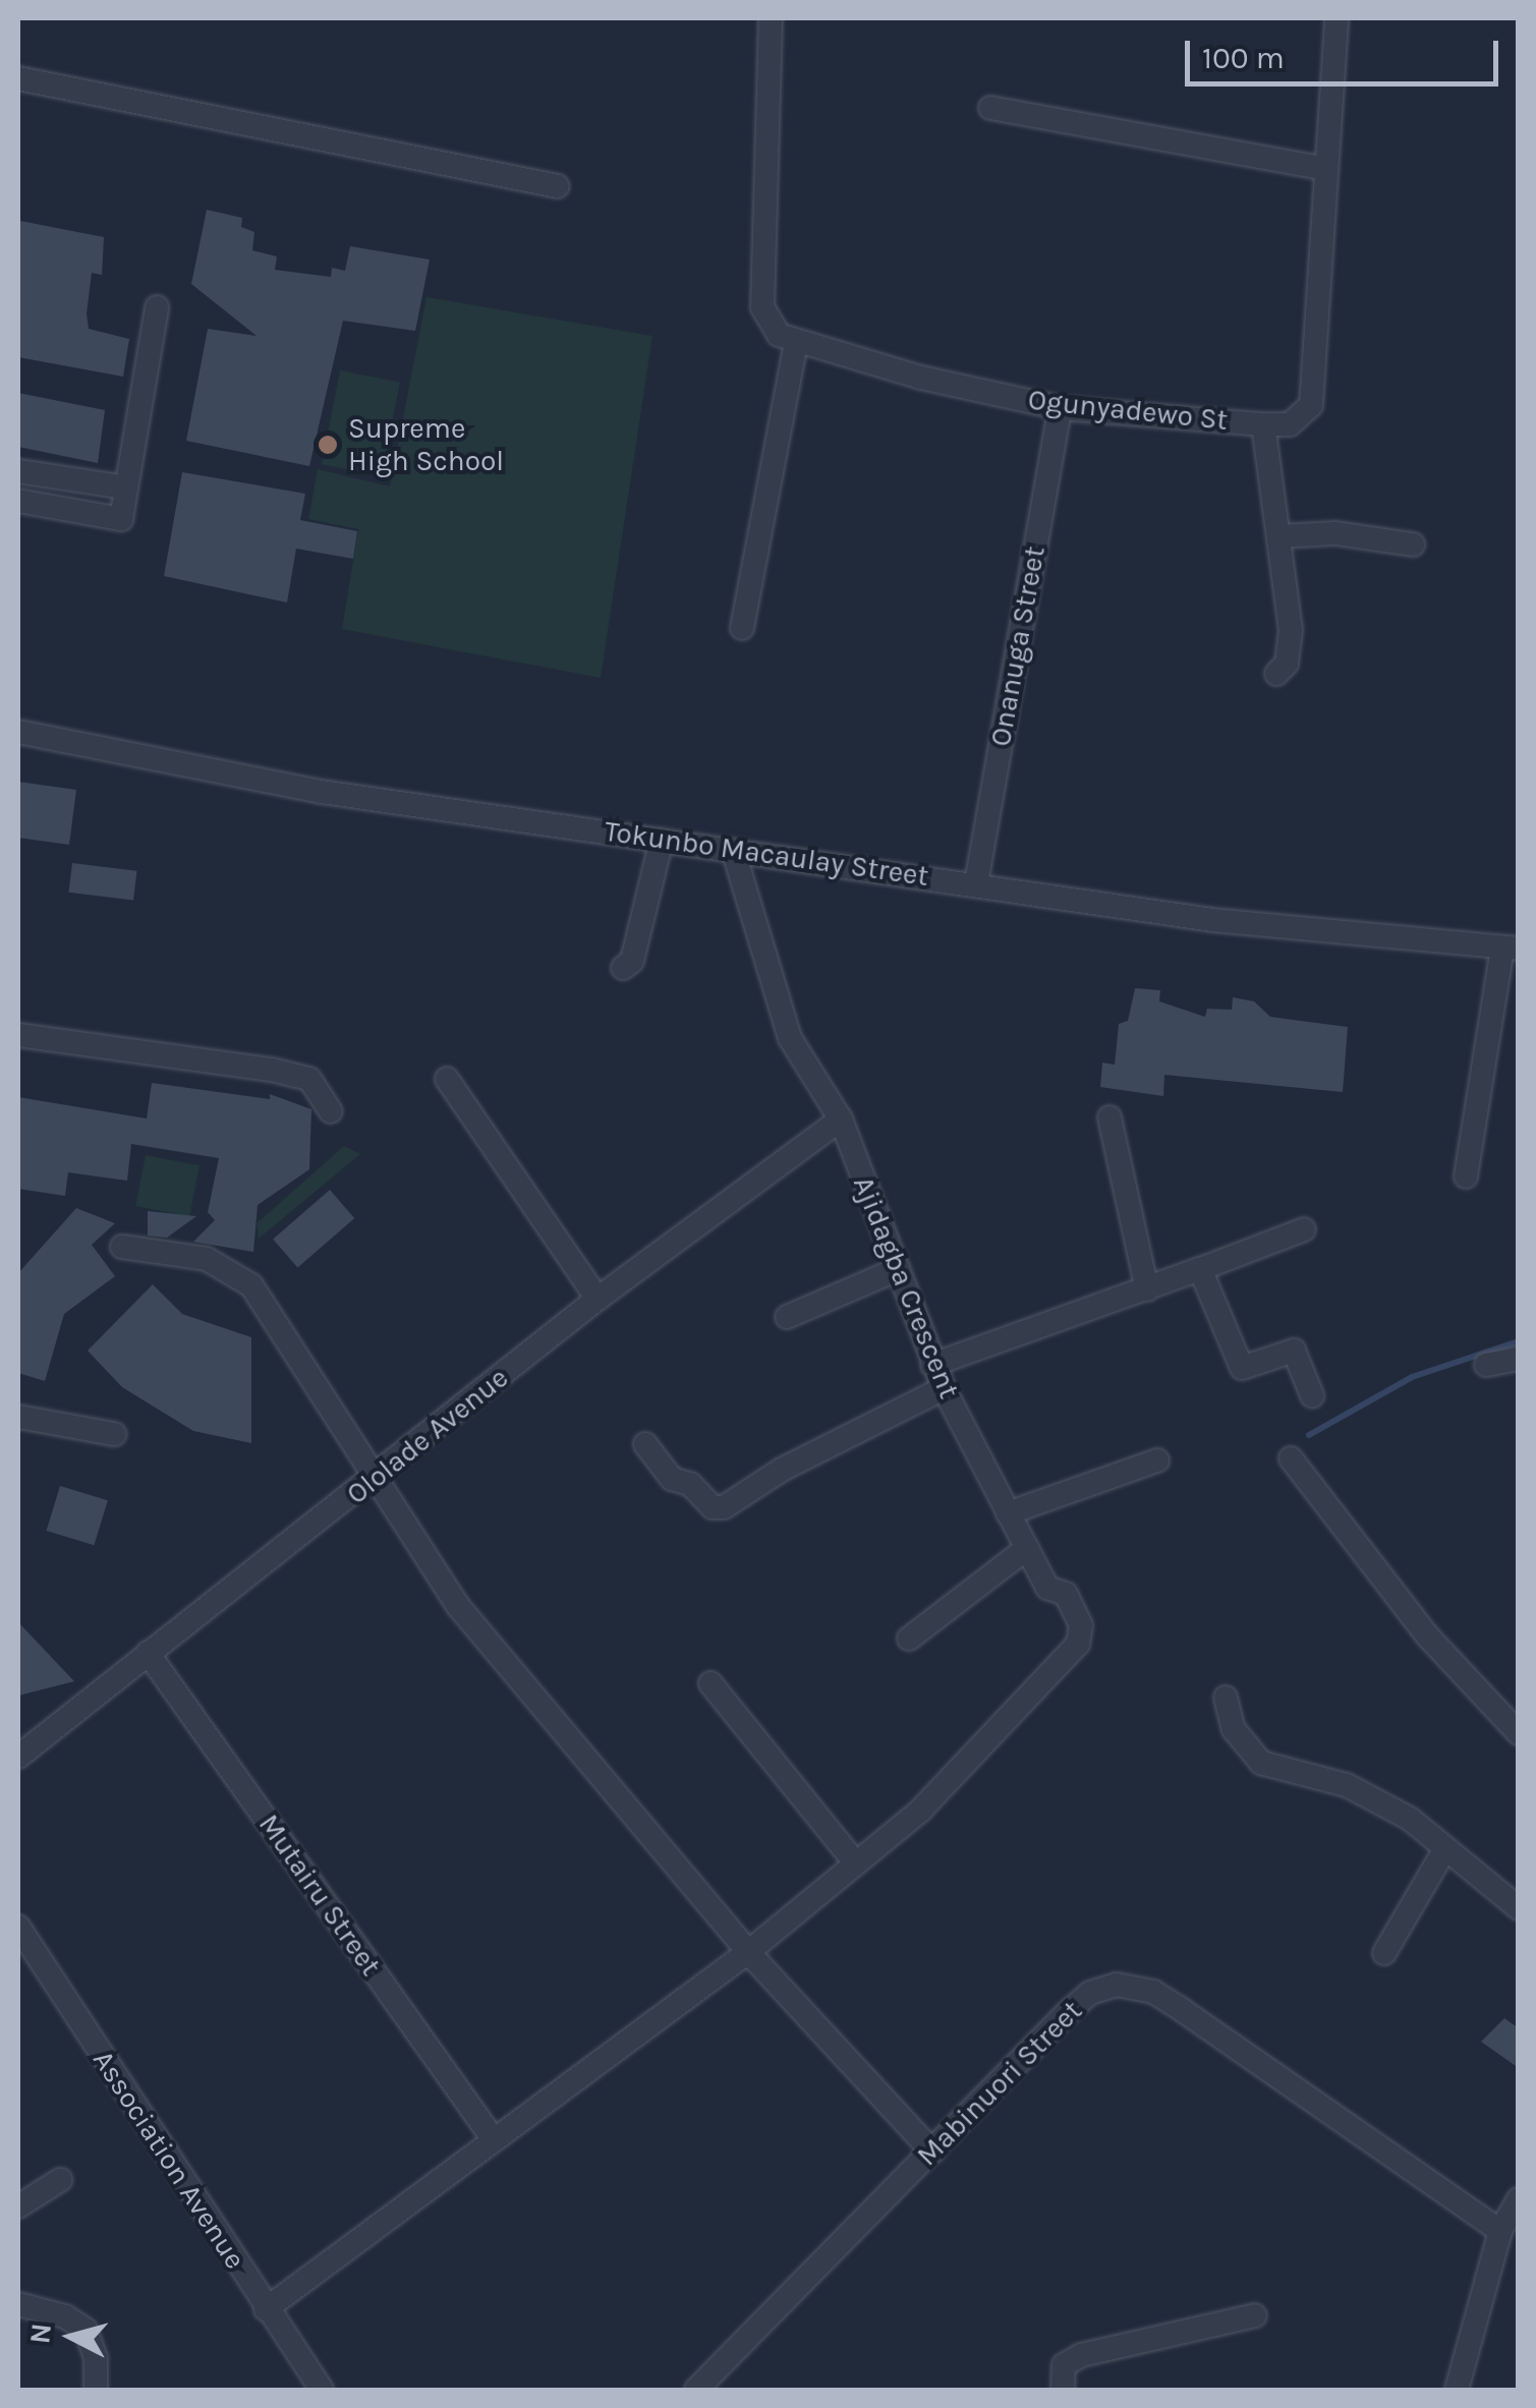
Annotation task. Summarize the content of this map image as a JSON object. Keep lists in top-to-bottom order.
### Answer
{
  "streets": {
    "street": [
      "Ogunyadewo St",
      "Onanuga Street",
      "Tokunbo Macaulay Street",
      "Ajidagba Crescent",
      "Ololade Avenue",
      "Mutairu Street",
      "Mabinuori Street",
      "Association Avenue"
    ]
  },
  "crossings": [
    ["Ogunyadewo St", "Onanuga Street"],
    ["Onanuga Street", "Tokunbo Macaulay Street"],
    ["Tokunbo Macaulay Street", "Ajidagba Crescent"],
    ["Ajidagba Crescent", "Ololade Avenue"],
    ["Ololade Avenue", "Mutairu Street"]
  ],
  "places": ["Supreme High School"],
  "scale_bar": "100 m",
  "north": "left"
}
